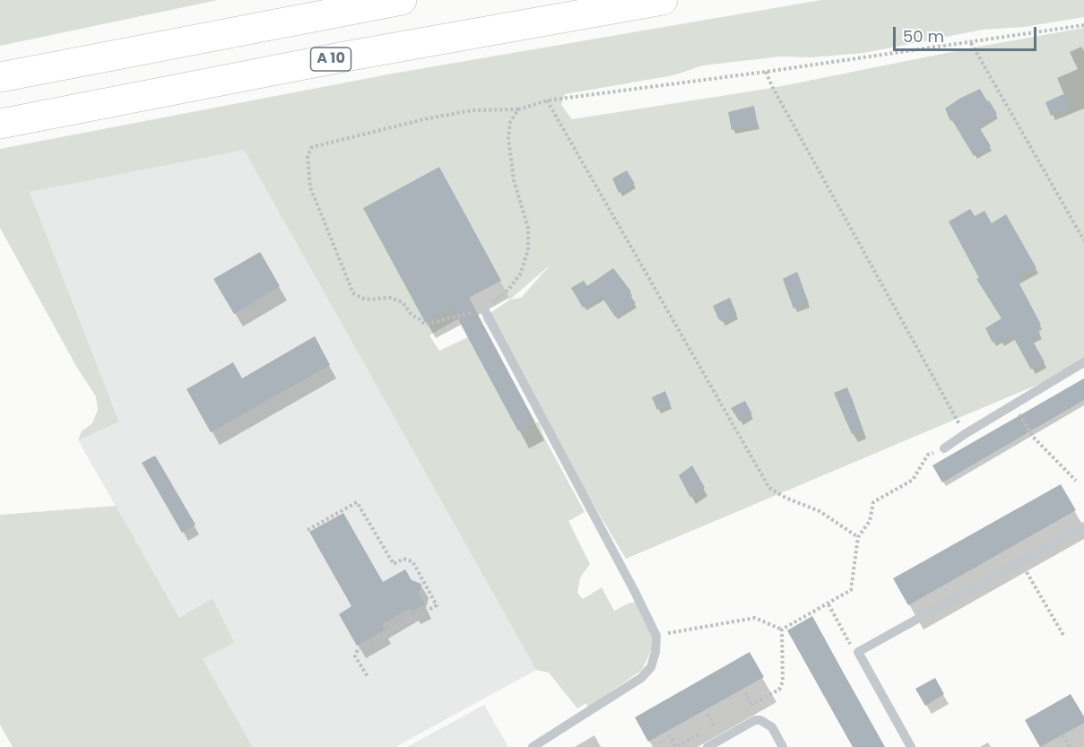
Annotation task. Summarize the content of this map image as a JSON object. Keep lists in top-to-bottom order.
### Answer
{
  "streets": {
    "highway": ["A 10"]
  },
  "scale_bar": "50 m"
}
